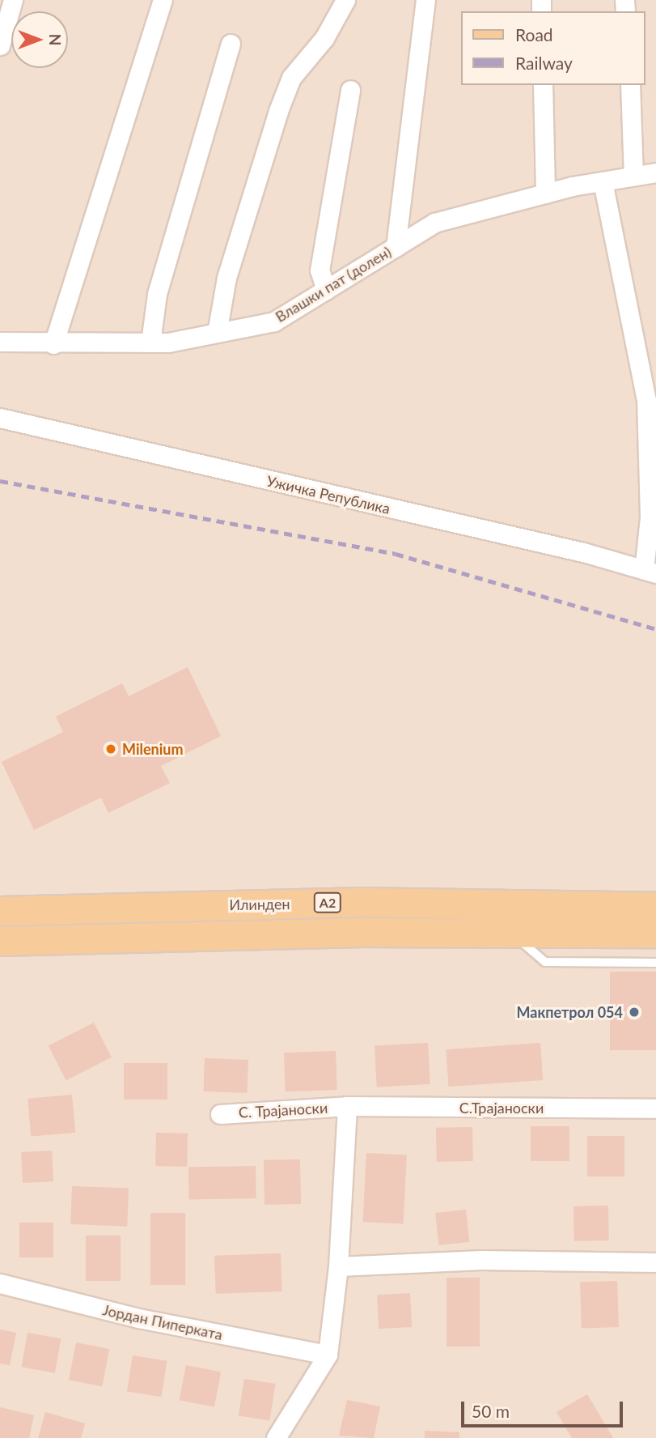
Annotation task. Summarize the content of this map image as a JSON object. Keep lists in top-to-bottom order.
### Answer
{
  "streets": {
    "main road": ["A2", "Илинден"],
    "street": [
      "Влашки пат (долен)",
      "Ужичка Република",
      "С.Трајаноски",
      "С. Трајаноски",
      "Јордан Пиперката"
    ]
  },
  "crossings": [
    ["С.Трајаноски", "С. Трајаноски"]
  ],
  "places": ["Milenium", "Макпетрол 054"],
  "legend": ["Road", "Railway"],
  "scale_bar": "50 m",
  "north": "right"
}
